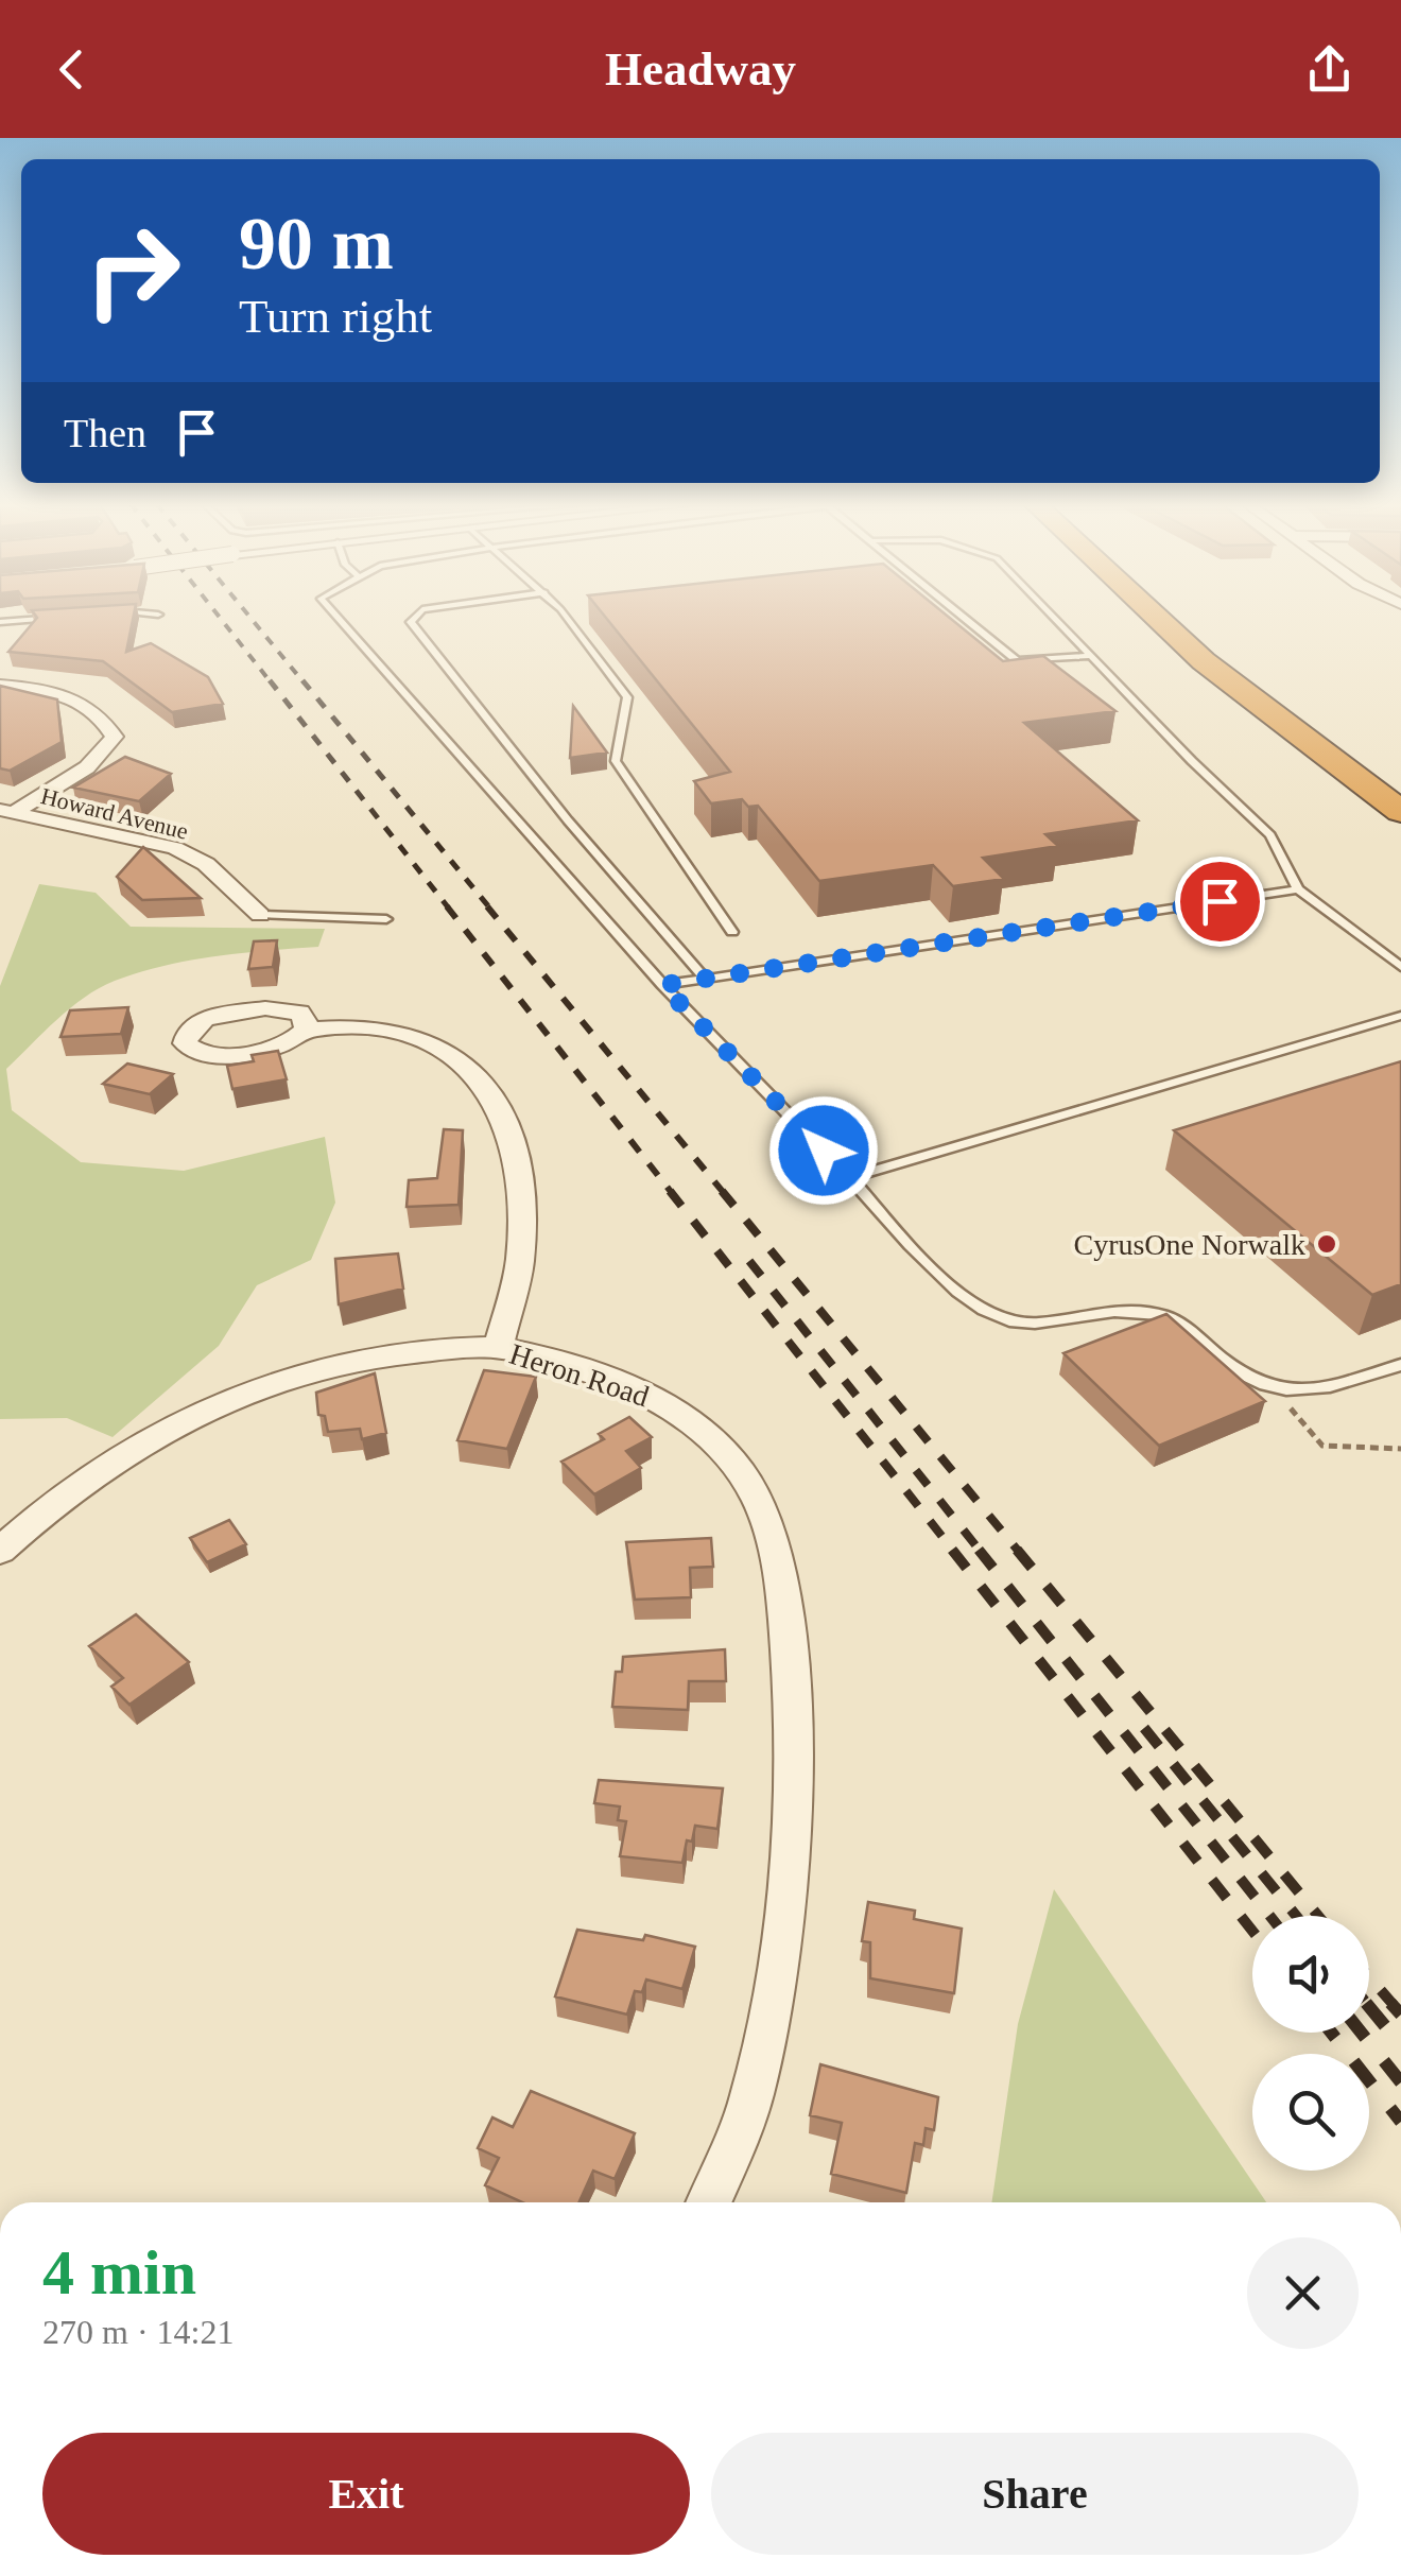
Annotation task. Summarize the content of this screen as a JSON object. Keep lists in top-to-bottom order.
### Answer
{
  "streets": {
    "street": ["Howard Avenue", "Heron Road"]
  },
  "places": ["CyrusOne Norwalk"],
  "page": {
    "header": "Headway",
    "turn": ["90 m", "Turn right"],
    "then": "Then",
    "heading": ["4 min", "270 m · 14:21"],
    "buttons": ["Exit", "Share"]
  }
}
